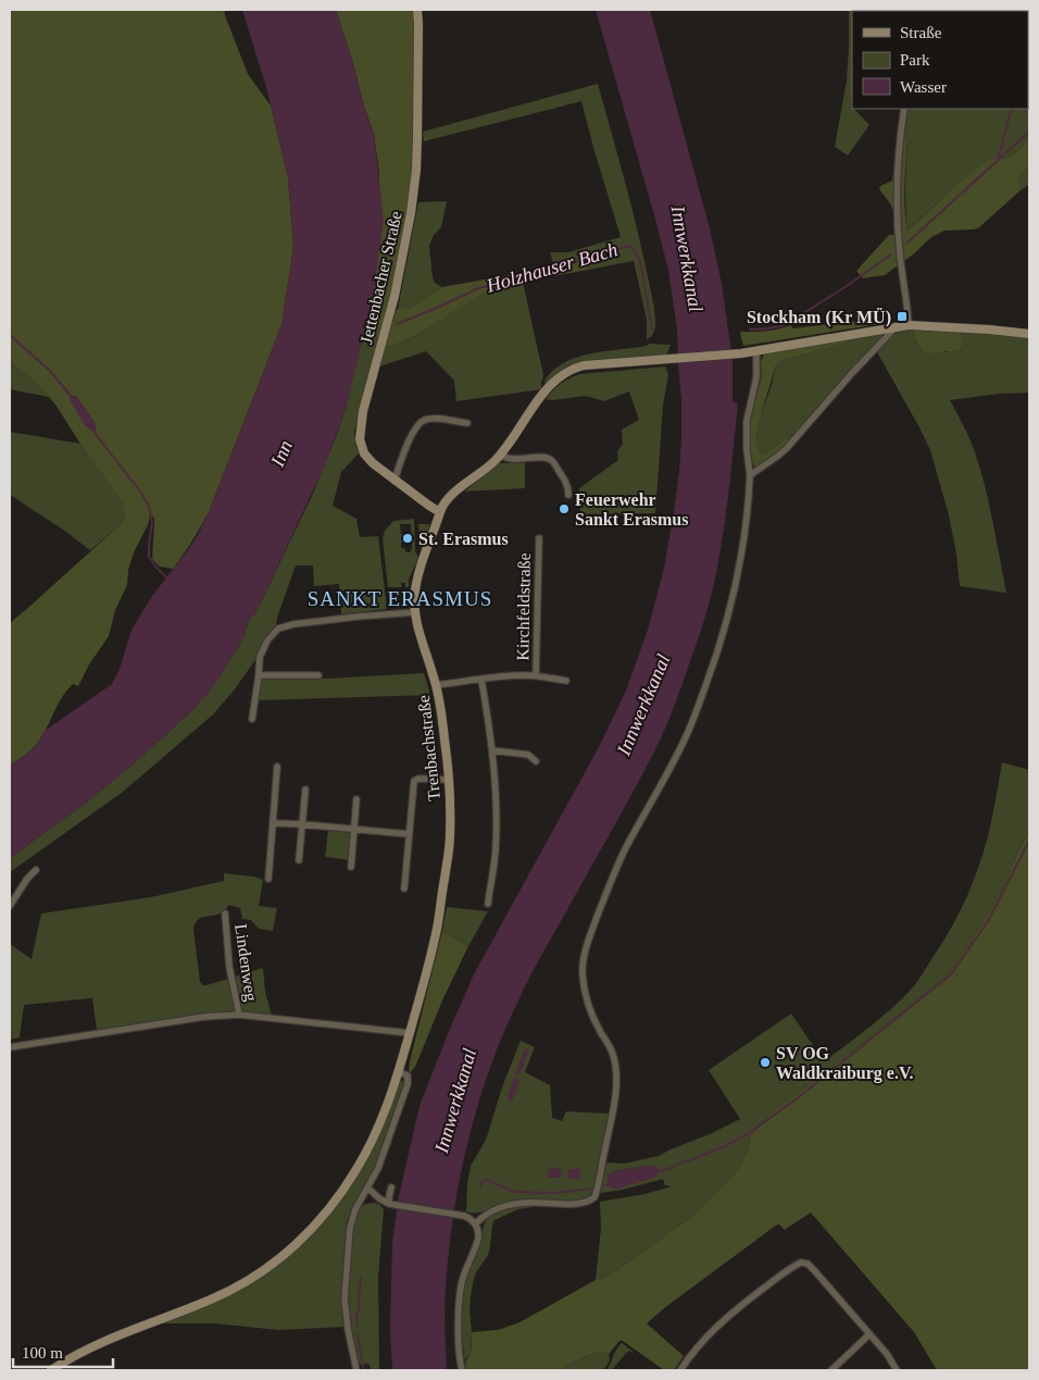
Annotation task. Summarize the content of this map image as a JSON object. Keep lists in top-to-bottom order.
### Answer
{
  "streets": {
    "street": [
      "Jettenbacher Straße",
      "Kirchfeldstraße",
      "Trenbachstraße",
      "Lindenweg"
    ]
  },
  "crossings": [
    ["Jettenbacher Straße", "Trenbachstraße"],
    ["Kirchfeldstraße", "Trenbachstraße"]
  ],
  "districts": ["SANKT ERASMUS"],
  "water": ["Innwerkkanal", "Holzhauser Bach", "Inn"],
  "places": {
    "transit": ["Stockham (Kr MÜ)"],
    "other": ["Feuerwehr Sankt Erasmus", "St. Erasmus", "SV OG Waldkraiburg e.V."]
  },
  "legend": ["Straße", "Park", "Wasser"],
  "scale_bar": "100 m"
}
